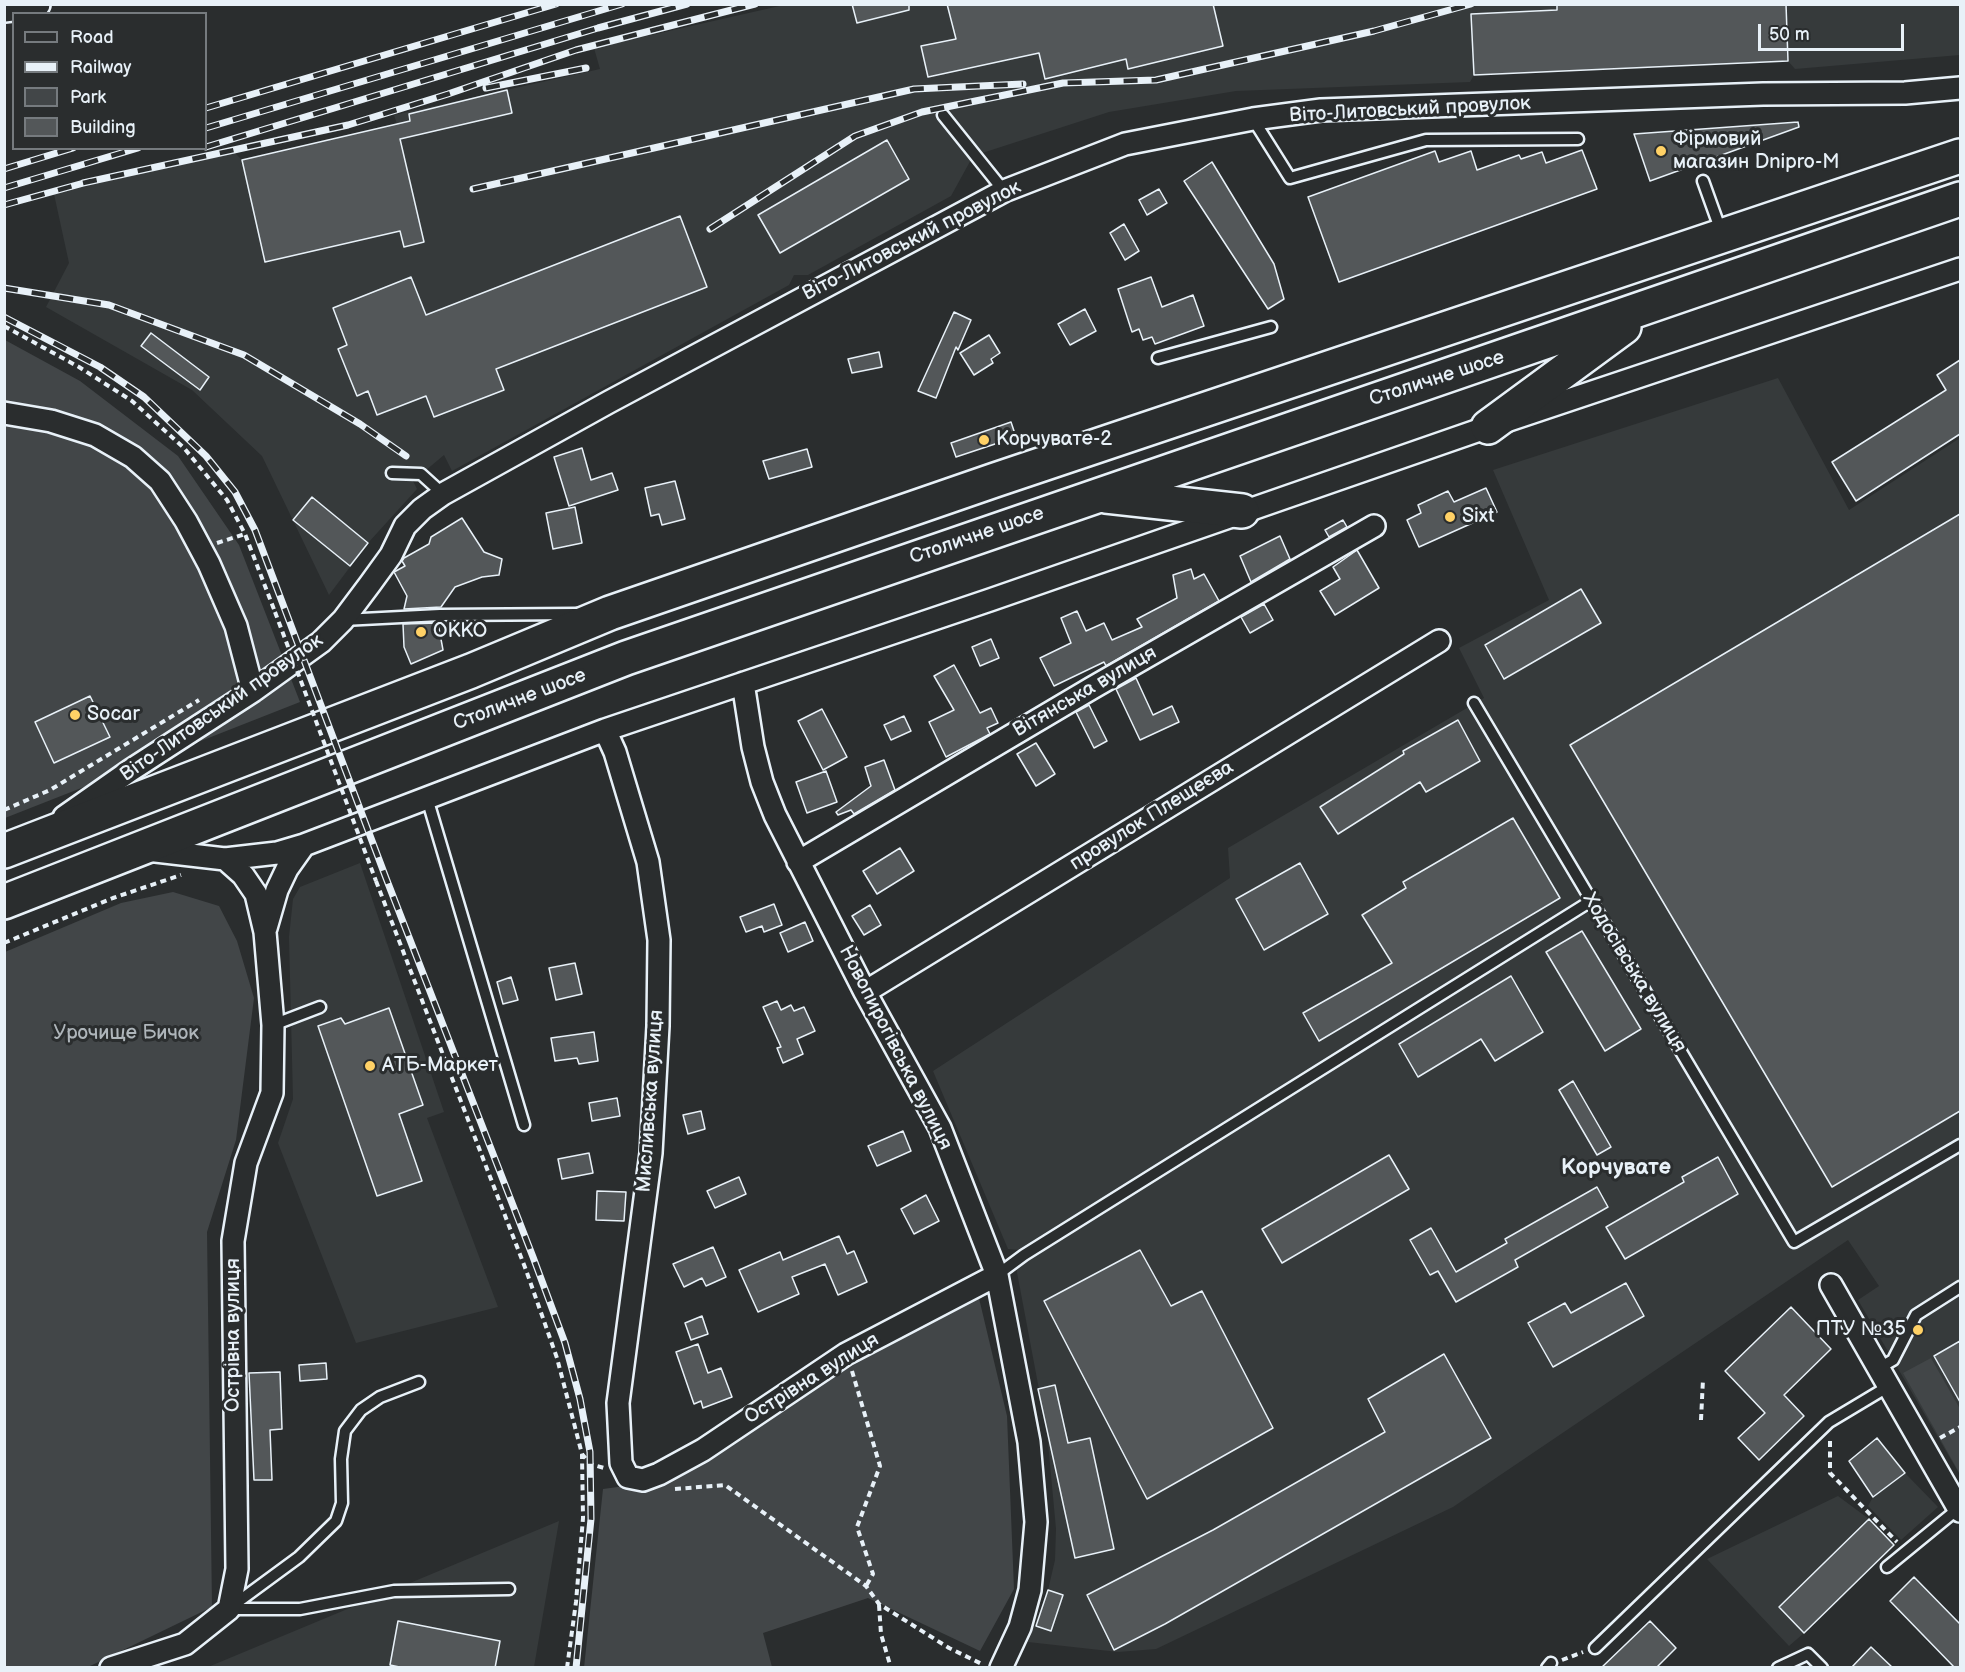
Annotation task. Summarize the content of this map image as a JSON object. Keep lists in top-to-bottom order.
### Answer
{
  "streets": {
    "highway": ["Столичне шосе"],
    "street": [
      "Віто-Литовський провулок",
      "Вітянська вулиця",
      "провулок Плещеєва",
      "Новопирогівська вулиця",
      "Мисливська вулиця",
      "Острівна вулиця"
    ],
    "lane": ["Ходосівська вулиця"]
  },
  "crossings": [
    ["Вітянська вулиця", "Новопирогівська вулиця"],
    ["провулок Плещеєва", "Новопирогівська вулиця"],
    ["Новопирогівська вулиця", "Острівна вулиця"],
    ["Мисливська вулиця", "Острівна вулиця"]
  ],
  "districts": ["Корчувате"],
  "parks": ["Урочище Бичок"],
  "places": [
    "Фірмовий магазин Dnipro-M",
    "Корчувате-2",
    "Sixt",
    "ОККО",
    "Socar",
    "АТБ-Маркет",
    "ПТУ №35"
  ],
  "legend": [
    "Road",
    "Railway",
    "Park",
    "Building"
  ],
  "scale_bar": "50 m"
}
